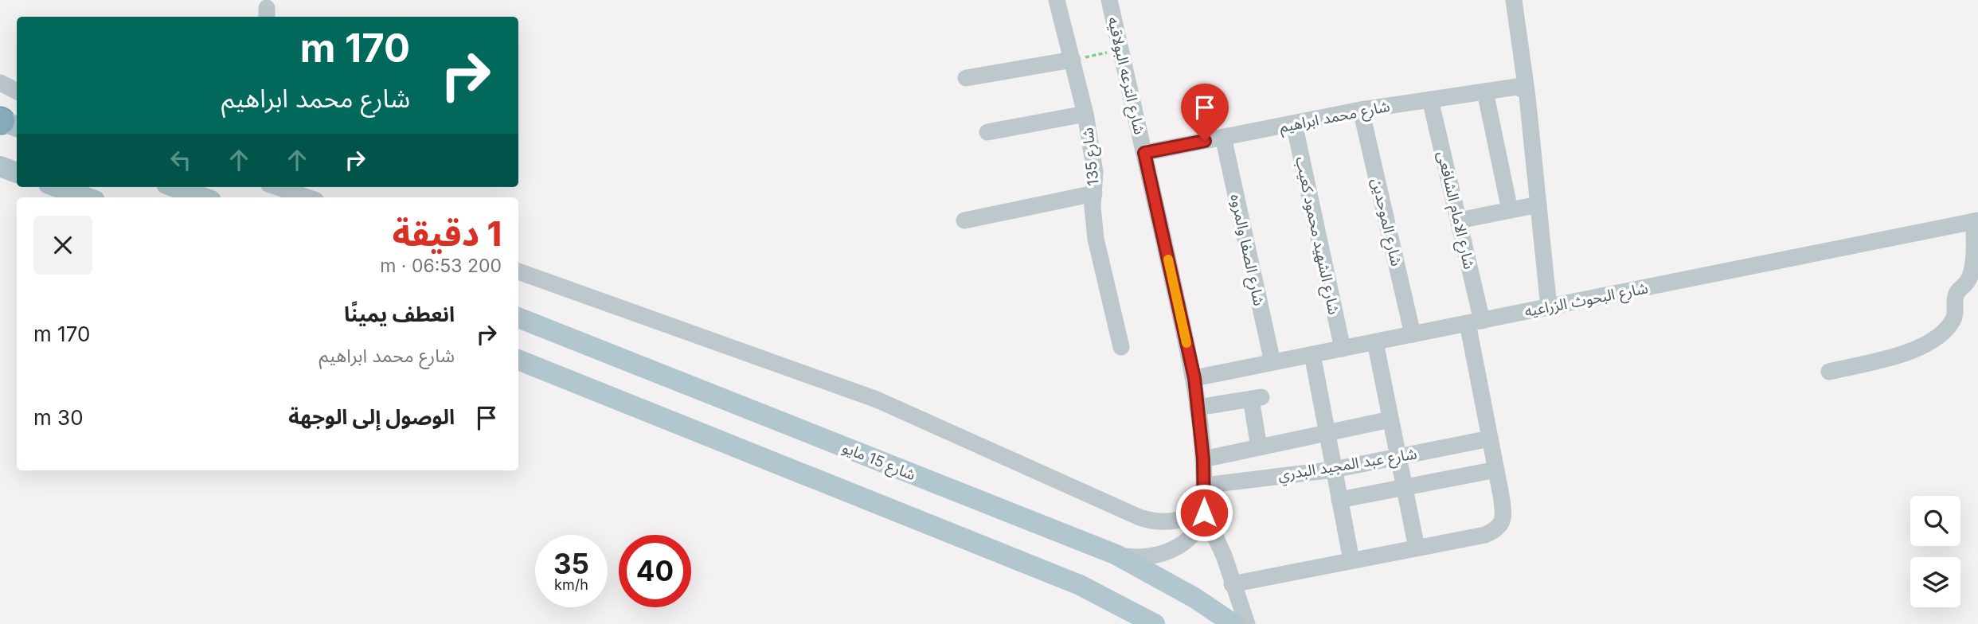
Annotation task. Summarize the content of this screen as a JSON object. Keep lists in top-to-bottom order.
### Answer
{
  "streets": {
    "main road": ["شارع 15 مايو"],
    "street": [
      "شارع الترعه البولاقيه",
      "شارع محمد ابراهيم",
      "شارع 135",
      "شارع الامام الشافعى",
      "شارع الموحدين",
      "شارع الشهيد محمود كعيب",
      "شارع الصفا والمروه",
      "شارع البحوث الزراعيه",
      "شارع عبد المجيد البدري"
    ]
  },
  "crossings": [
    ["شارع الترعه البولاقيه", "شارع محمد ابراهيم"],
    ["شارع الترعه البولاقيه", "شارع البحوث الزراعيه"],
    ["شارع الترعه البولاقيه", "شارع عبد المجيد البدري"],
    ["شارع محمد ابراهيم", "شارع الامام الشافعى"],
    ["شارع محمد ابراهيم", "شارع الموحدين"],
    ["شارع محمد ابراهيم", "شارع الشهيد محمود كعيب"],
    ["شارع محمد ابراهيم", "شارع الصفا والمروه"],
    ["شارع الامام الشافعى", "شارع البحوث الزراعيه"],
    ["شارع الامام الشافعى", "شارع عبد المجيد البدري"],
    ["شارع الموحدين", "شارع البحوث الزراعيه"],
    ["شارع الشهيد محمود كعيب", "شارع البحوث الزراعيه"],
    ["شارع الصفا والمروه", "شارع البحوث الزراعيه"]
  ],
  "page": {
    "turn": ["170 m", "شارع محمد ابراهيم"],
    "heading": ["1 دقيقة", "200 m · 06:53"],
    "list": [
      {
        "name": "انعطف يمينًا",
        "note": "شارع محمد ابراهيم",
        "value": "170 m"
      },
      {
        "name": "الوصول إلى الوجهة",
        "value": "30 m"
      }
    ],
    "speed": "35 km/h",
    "limit": "40"
  }
}
